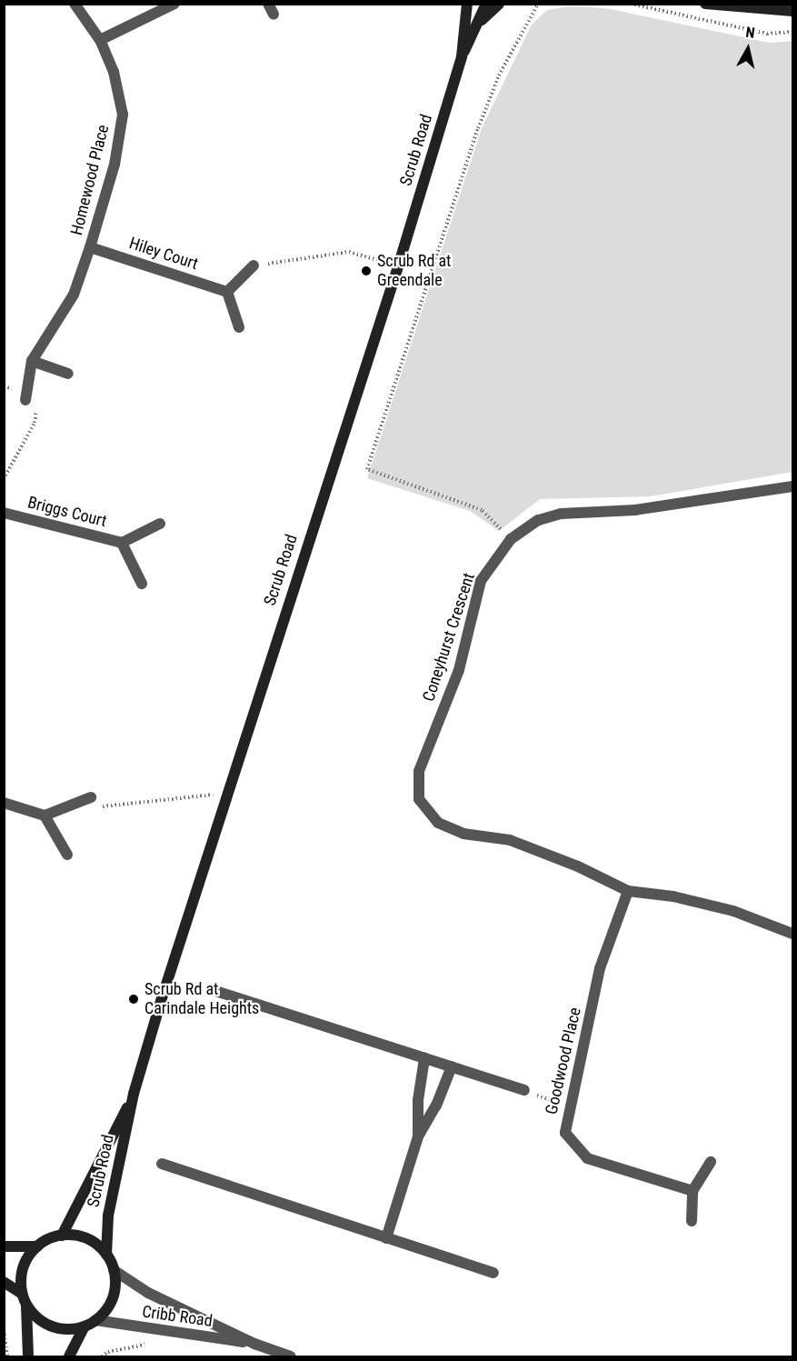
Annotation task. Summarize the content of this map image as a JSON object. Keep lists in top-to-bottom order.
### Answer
{
  "streets": {
    "street": [
      "Scrub Road",
      "Homewood Place",
      "Hiley Court",
      "Briggs Court",
      "Coneyhurst Crescent",
      "Goodwood Place",
      "Cribb Road"
    ]
  },
  "crossings": [
    ["Scrub Road", "Cribb Road"],
    ["Homewood Place", "Hiley Court"],
    ["Coneyhurst Crescent", "Goodwood Place"]
  ],
  "places": ["Scrub Rd at Greendale", "Scrub Rd at Carindale Heights"],
  "north": "top"
}
